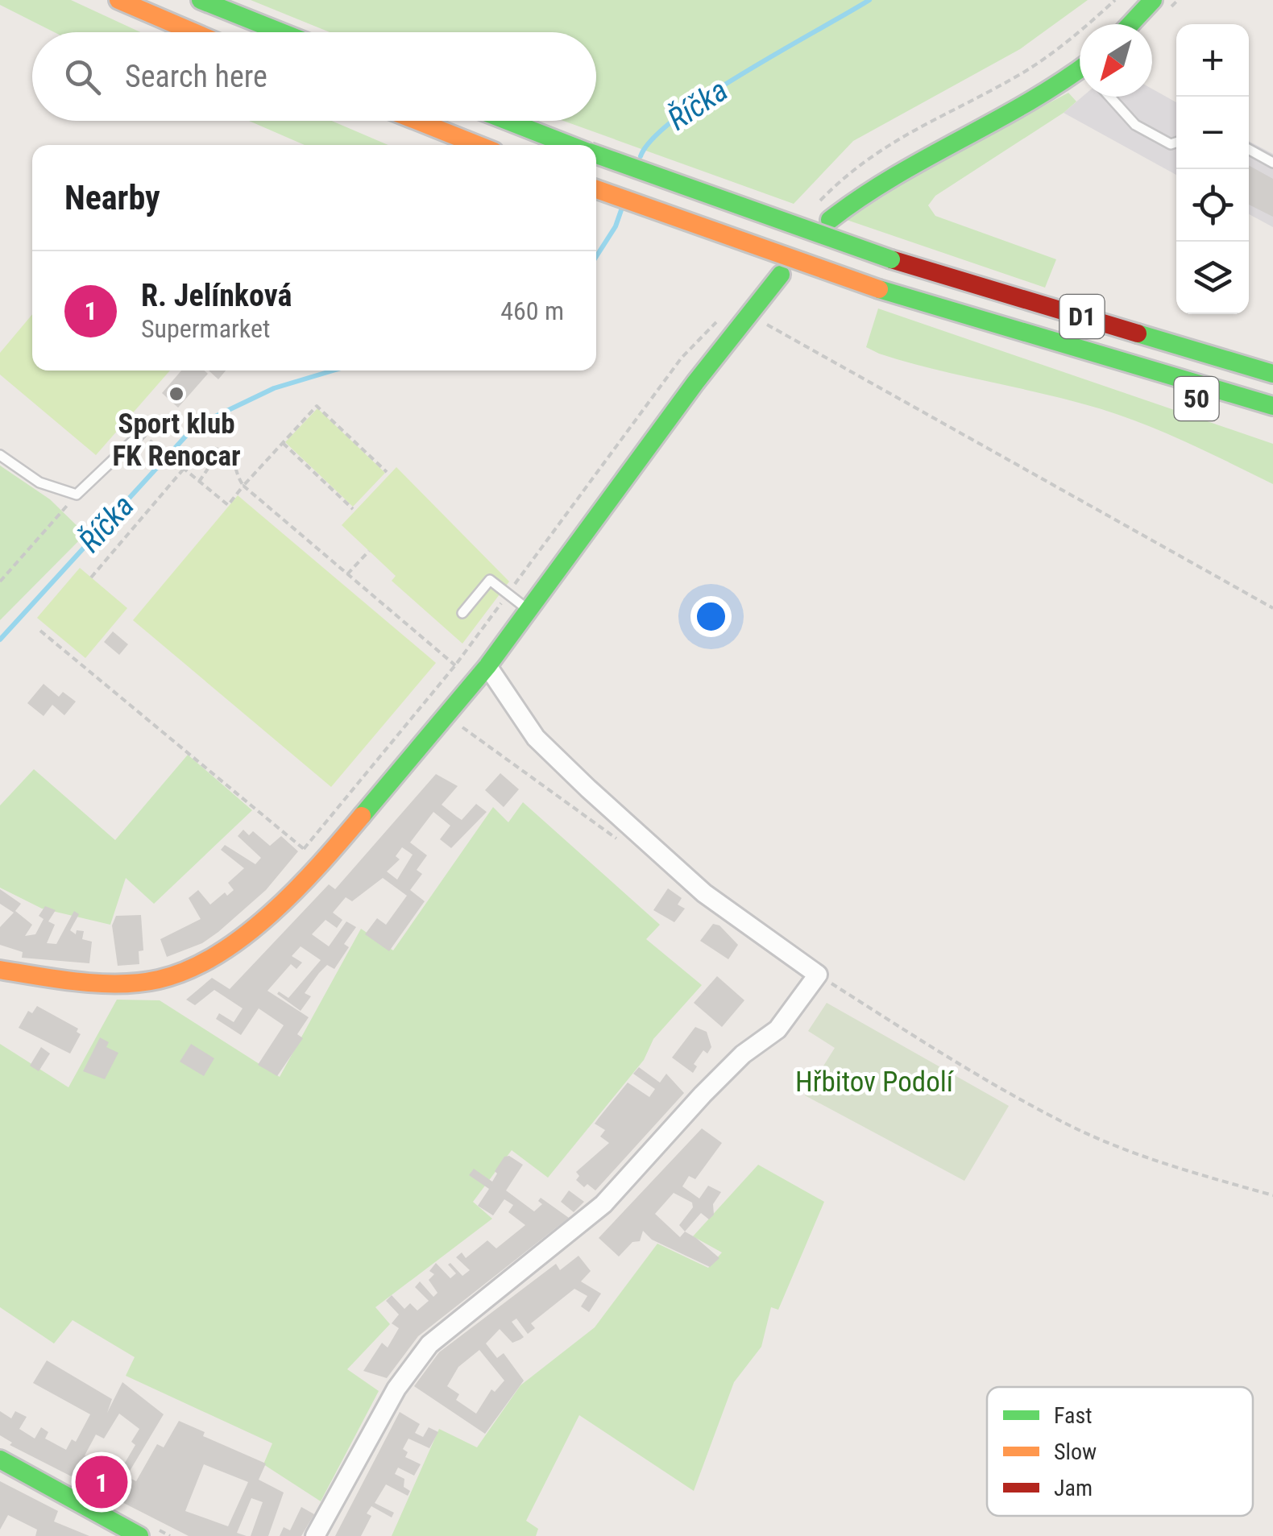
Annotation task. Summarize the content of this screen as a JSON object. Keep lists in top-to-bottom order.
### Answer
{
  "streets": {
    "main road": ["D1", "50"]
  },
  "crossings": [
    ["D1", "50"]
  ],
  "water": ["Říčka"],
  "parks": ["Hřbitov Podolí"],
  "places": ["Sport klub FK Renocar"],
  "legend": ["Fast", "Slow", "Jam"],
  "north": "bottom left",
  "page": {
    "map_buttons": ["+", "−"],
    "search": "Search here",
    "heading": "Nearby",
    "list": [
      {
        "mark": "1",
        "name": "R. Jelínková",
        "note": "Supermarket",
        "value": "460 m"
      }
    ],
    "pins": "1"
  }
}
